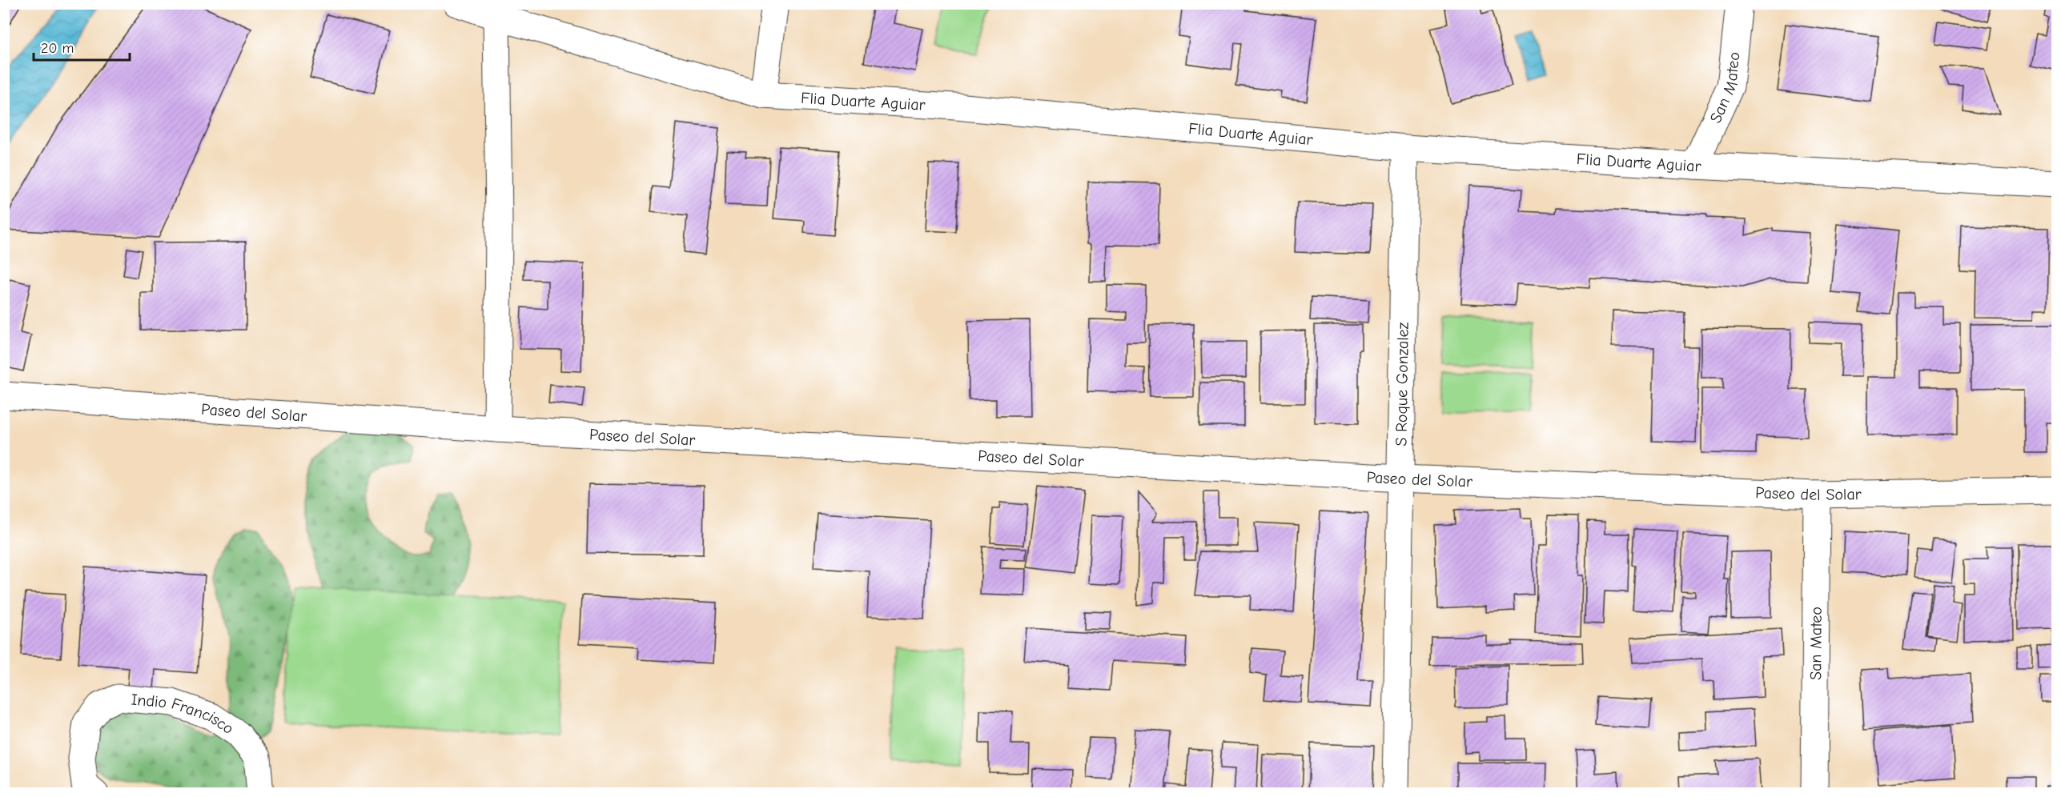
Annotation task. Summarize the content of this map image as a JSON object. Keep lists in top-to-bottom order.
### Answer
{
  "streets": {
    "street": [
      "San Mateo",
      "Flia Duarte Aguiar",
      "S Roque Gonzalez",
      "Paseo del Solar",
      "Indio Francisco"
    ]
  },
  "crossings": [
    ["San Mateo", "Flia Duarte Aguiar"],
    ["San Mateo", "Paseo del Solar"],
    ["Flia Duarte Aguiar", "S Roque Gonzalez"],
    ["S Roque Gonzalez", "Paseo del Solar"]
  ],
  "scale_bar": "20 m"
}
